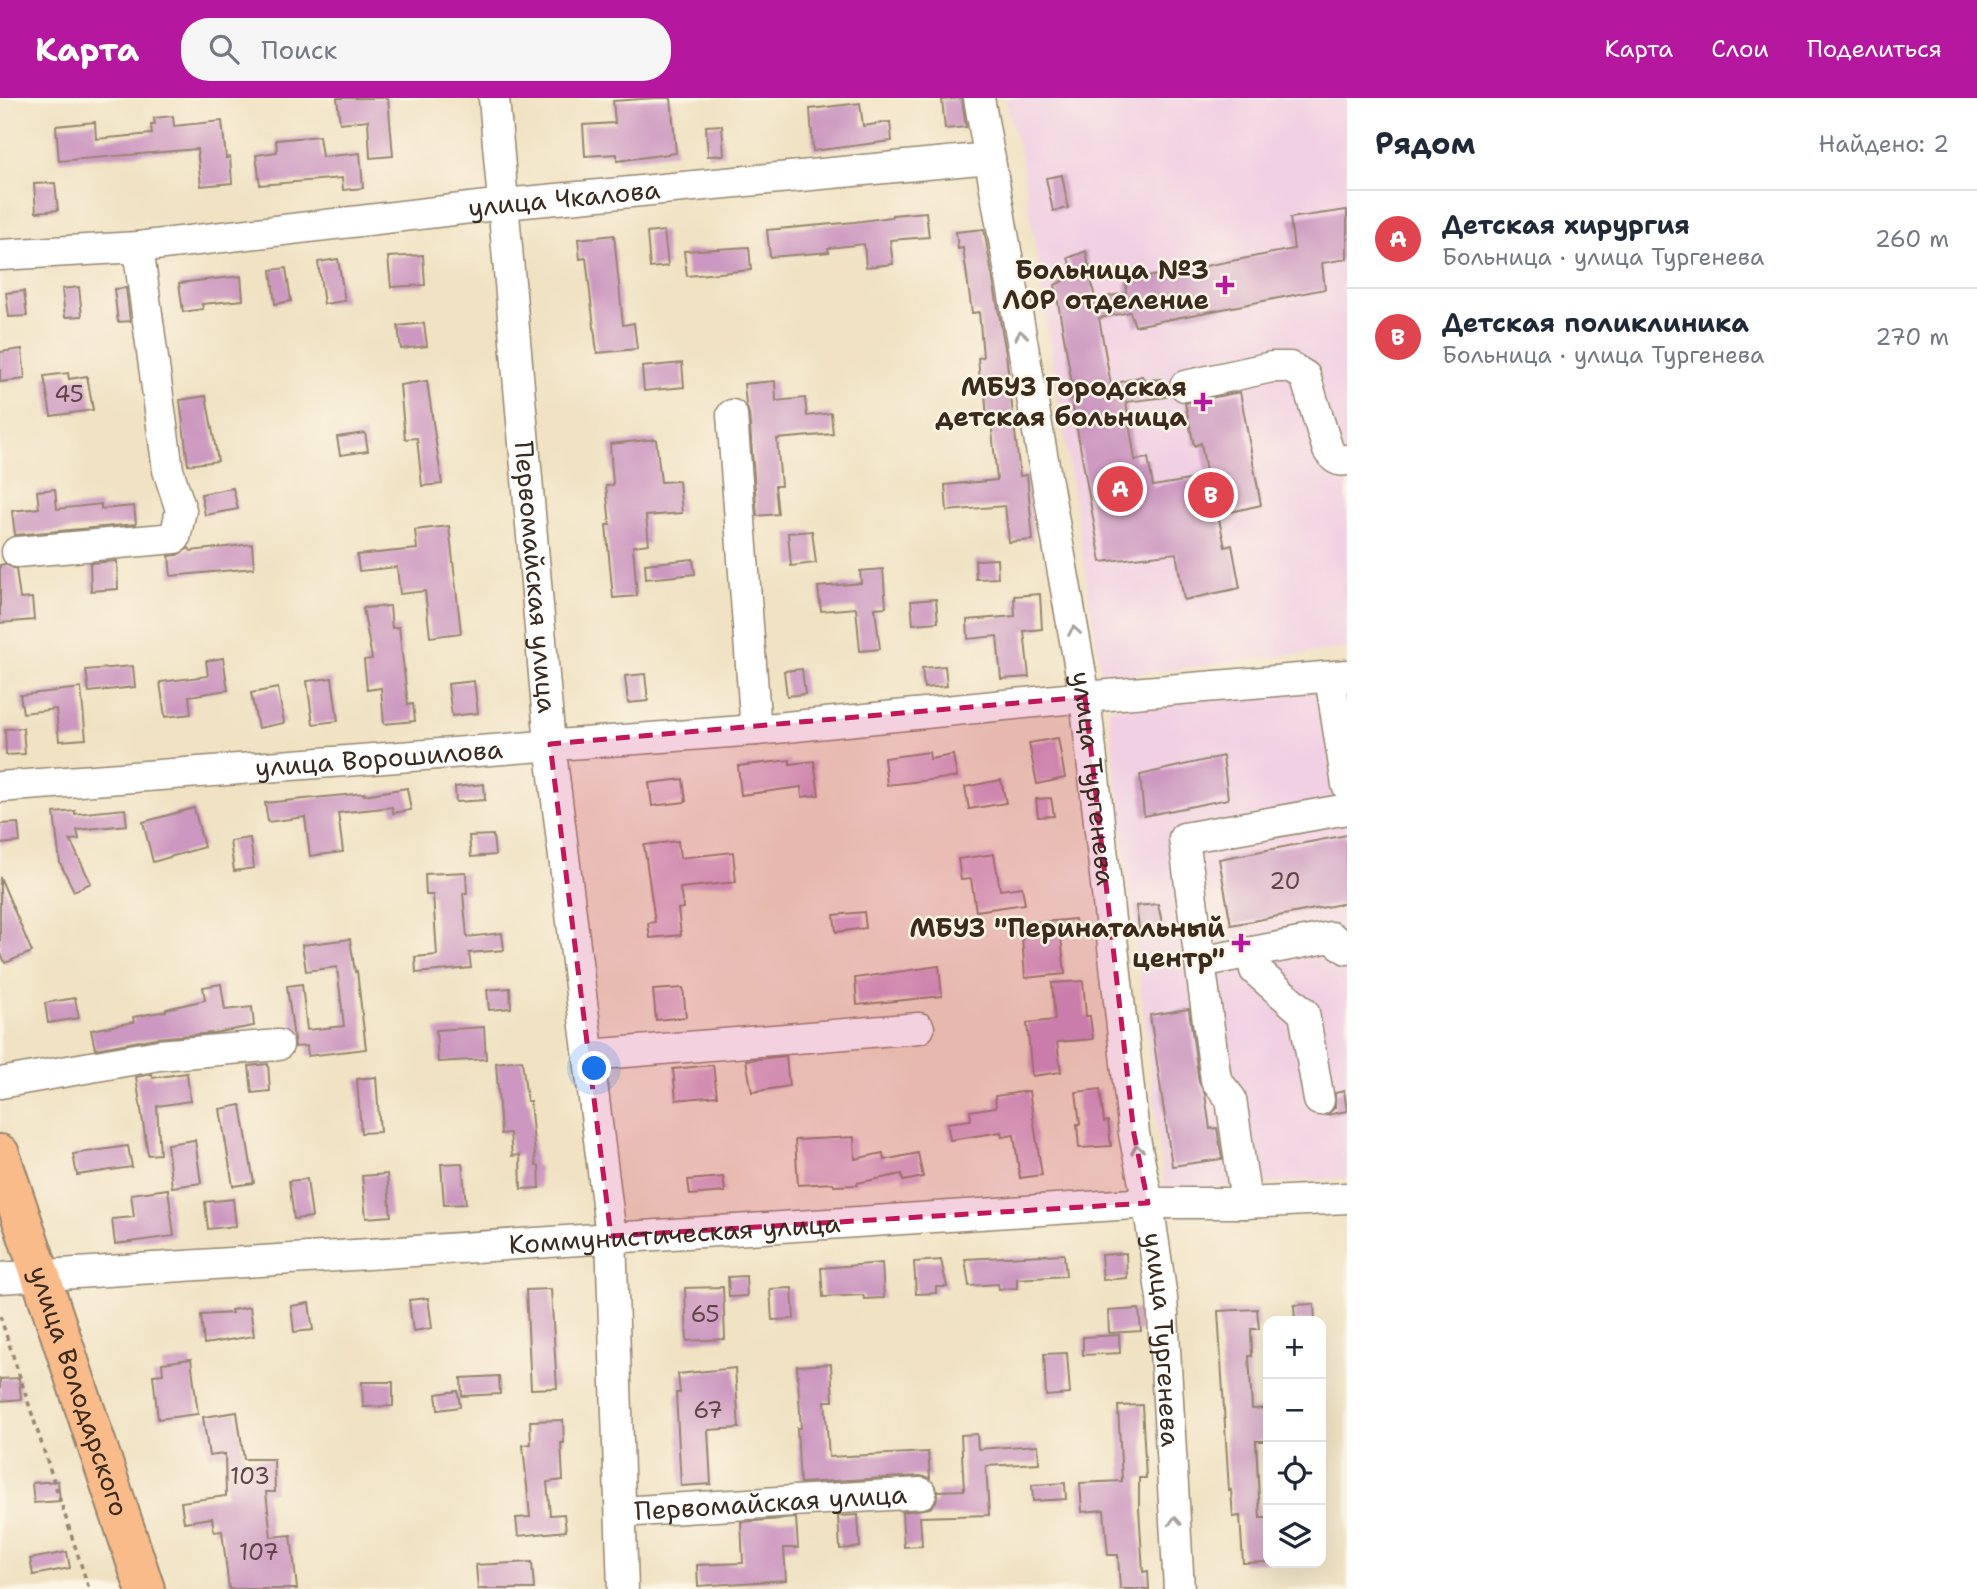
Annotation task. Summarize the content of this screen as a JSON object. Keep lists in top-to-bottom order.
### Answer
{
  "streets": {
    "main road": ["улица Володарского"],
    "street": [
      "улица Чкалова",
      "Первомайская улица",
      "улица Ворошилова",
      "улица Тургенева",
      "Коммунистическая улица"
    ]
  },
  "crossings": [
    ["улица Чкалова", "Первомайская улица"],
    ["улица Чкалова", "улица Тургенева"],
    ["Первомайская улица", "улица Ворошилова"],
    ["Первомайская улица", "Коммунистическая улица"],
    ["улица Ворошилова", "улица Тургенева"],
    ["улица Тургенева", "Коммунистическая улица"],
    ["Коммунистическая улица", "улица Володарского"]
  ],
  "places": {
    "health": ["Больница №3 ЛОР отделение", "МБУЗ Городская детская больница", "МБУЗ \"Перинатальный центр\""]
  },
  "house_numbers": [
    "45",
    "20",
    "65",
    "67",
    "103",
    "107"
  ],
  "page": {
    "header": "Карта",
    "search": "Поиск",
    "nav": ["Карта", "Слои", "Поделиться"],
    "heading": ["Рядом", "Найдено: 2"],
    "list": [
      {
        "mark": "A",
        "name": "Детская хирургия",
        "note": "Больница · улица Тургенева",
        "value": "260 m"
      },
      {
        "mark": "B",
        "name": "Детская поликлиника",
        "note": "Больница · улица Тургенева",
        "value": "270 m"
      }
    ],
    "pins": ["A", "B"],
    "map_buttons": ["+", "−"]
  }
}
